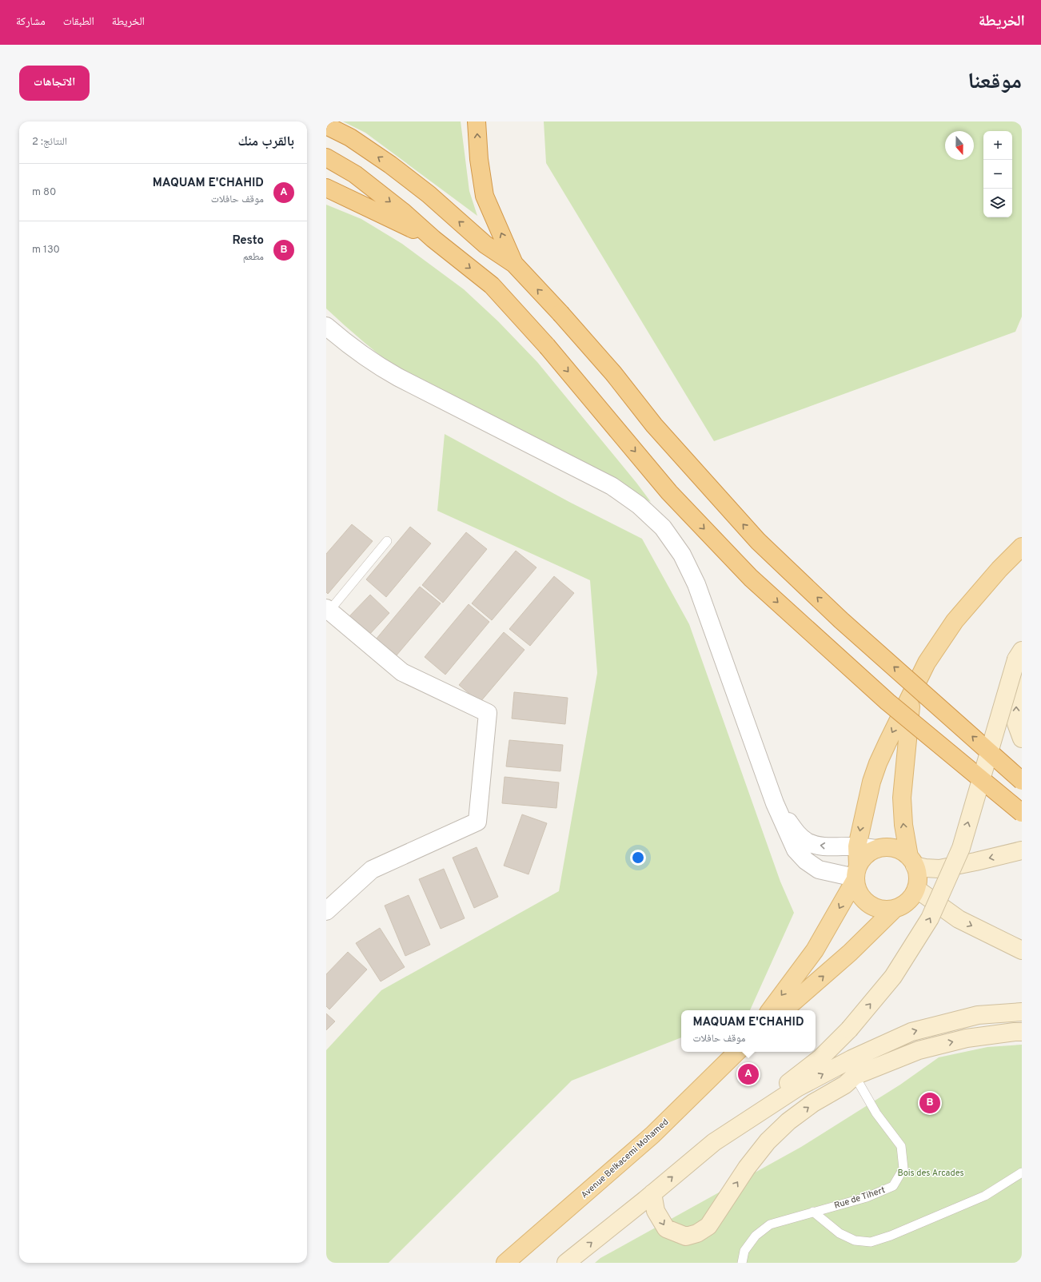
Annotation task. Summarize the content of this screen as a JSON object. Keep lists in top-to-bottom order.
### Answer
{
  "streets": {
    "main road": ["Avenue Belkacemi Mohamed"],
    "lane": ["Rue de Tihert"]
  },
  "parks": ["Bois des Arcades"],
  "north": "bottom",
  "page": {
    "header": "الخريطة",
    "nav": ["الخريطة", "الطبقات", "مشاركة"],
    "title": "موقعنا",
    "buttons": "الاتجاهات",
    "heading": ["بالقرب منك", "النتائج: 2"],
    "map_buttons": ["+", "−"],
    "list": [
      {
        "mark": "A",
        "name": "MAQUAM E'CHAHID",
        "note": "موقف حافلات",
        "value": "80 m"
      },
      {
        "mark": "B",
        "name": "Resto",
        "note": "مطعم",
        "value": "130 m"
      }
    ],
    "popup": ["MAQUAM E'CHAHID", "موقف حافلات"],
    "pins": ["A", "B"]
  }
}
